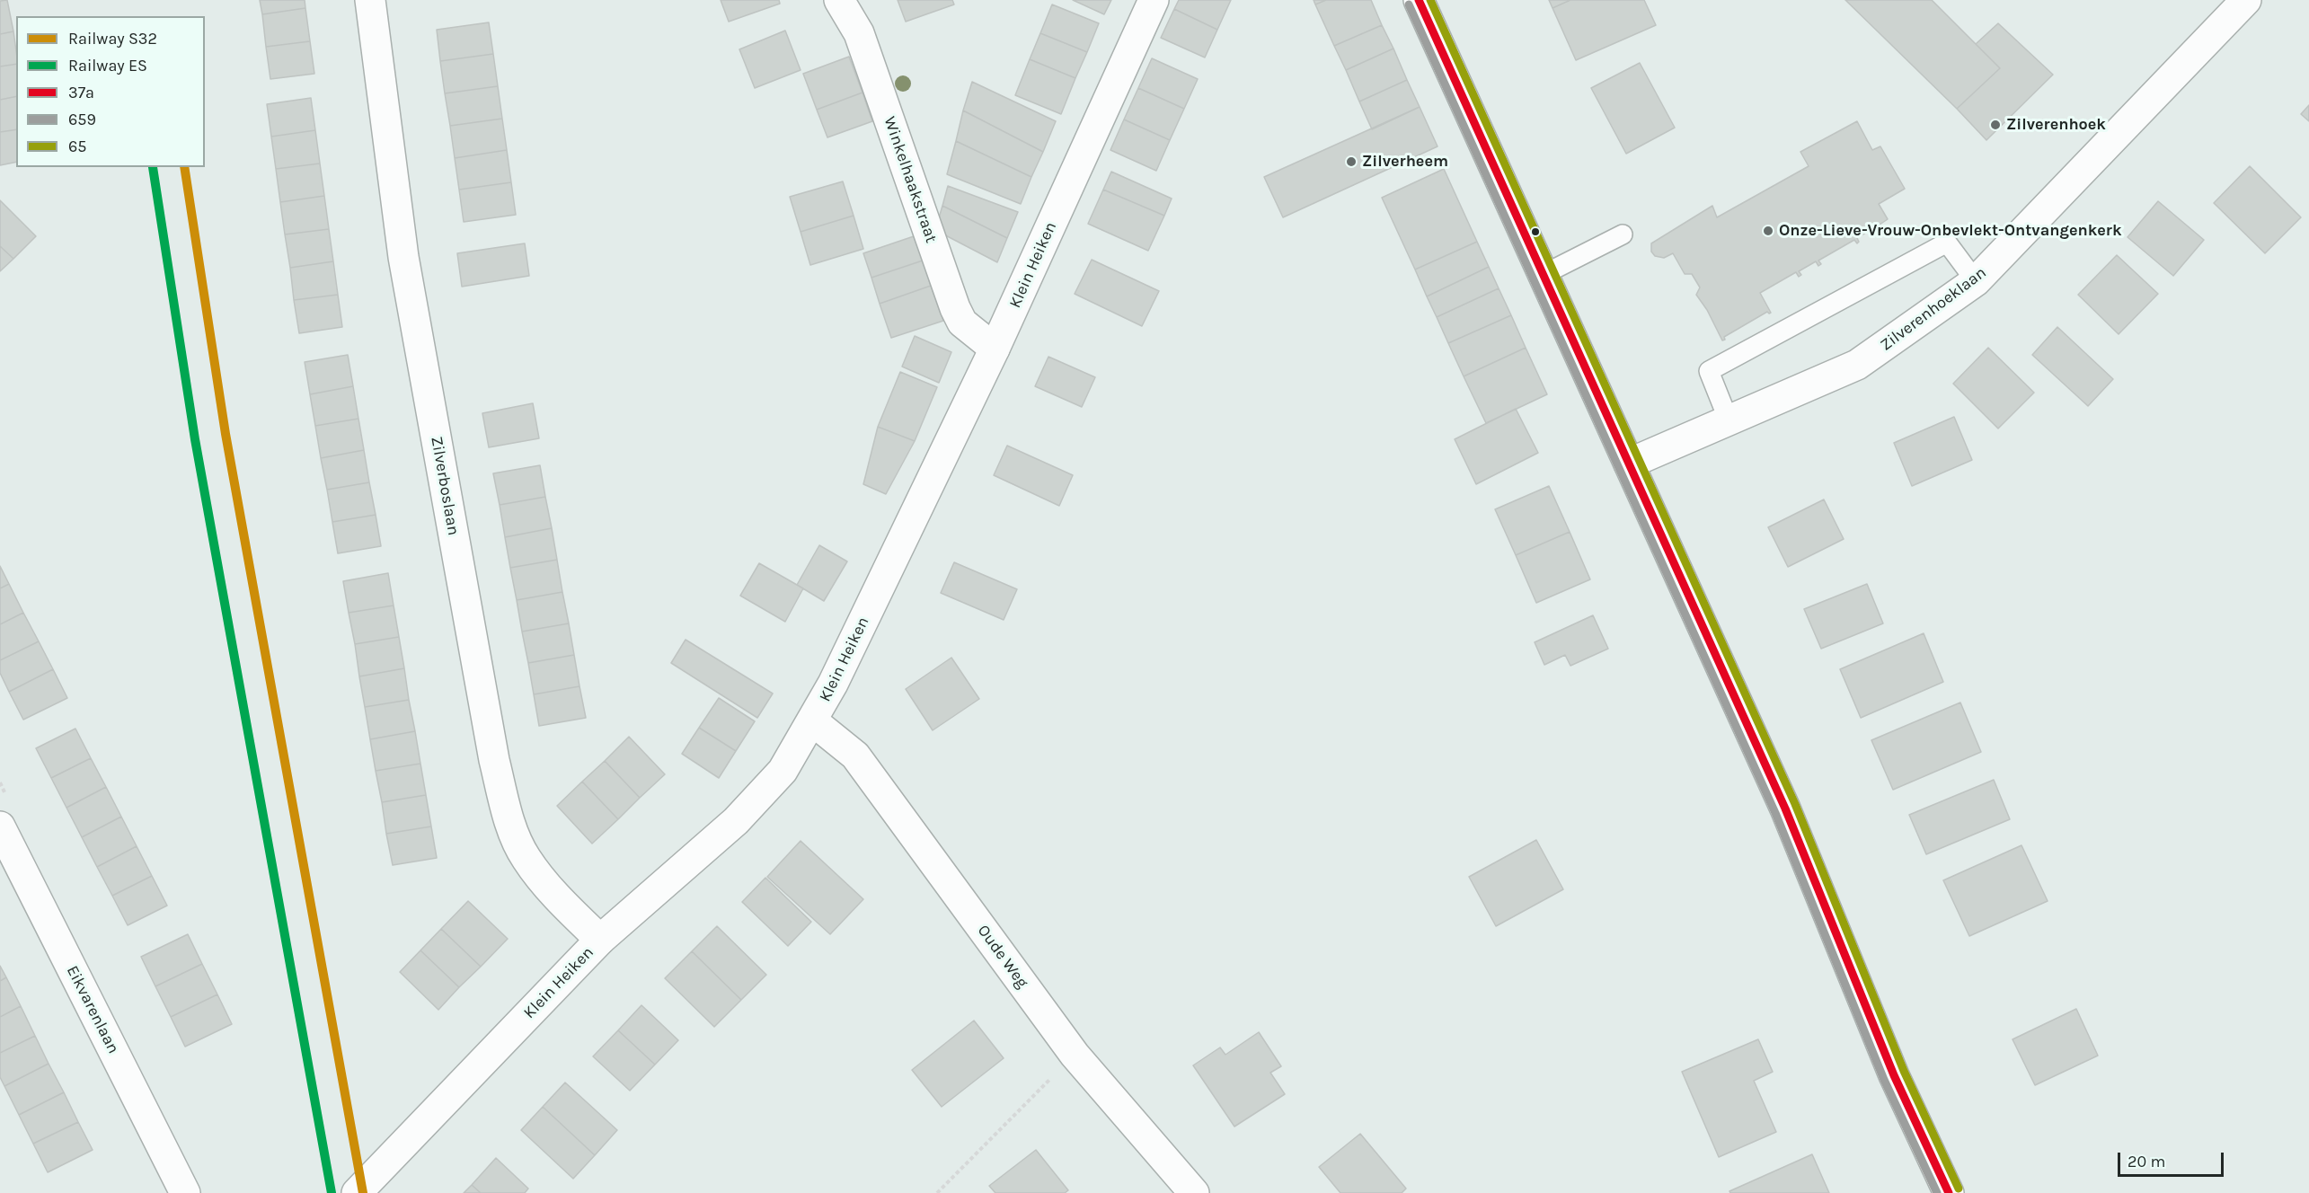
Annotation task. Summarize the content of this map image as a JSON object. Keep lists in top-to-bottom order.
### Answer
{
  "streets": {
    "street": [
      "Winkelhaakstraat",
      "Klein Heiken",
      "Zilverenhoeklaan",
      "Zilverboslaan",
      "Oude Weg",
      "Eikvarenlaan"
    ]
  },
  "crossings": [
    ["Winkelhaakstraat", "Klein Heiken"],
    ["Klein Heiken", "Zilverboslaan"],
    ["Klein Heiken", "Oude Weg"]
  ],
  "places": ["Zilverenhoek", "Zilverheem", "Onze-Lieve-Vrouw-Onbevlekt-Ontvangenkerk"],
  "lines": [
    "transit line 37a",
    "transit line 65",
    "transit line 659",
    "rail line S32",
    "rail line ES"
  ],
  "legend": [
    "Railway S32",
    "Railway ES",
    "37a",
    "659",
    "65"
  ],
  "scale_bar": "20 m"
}
